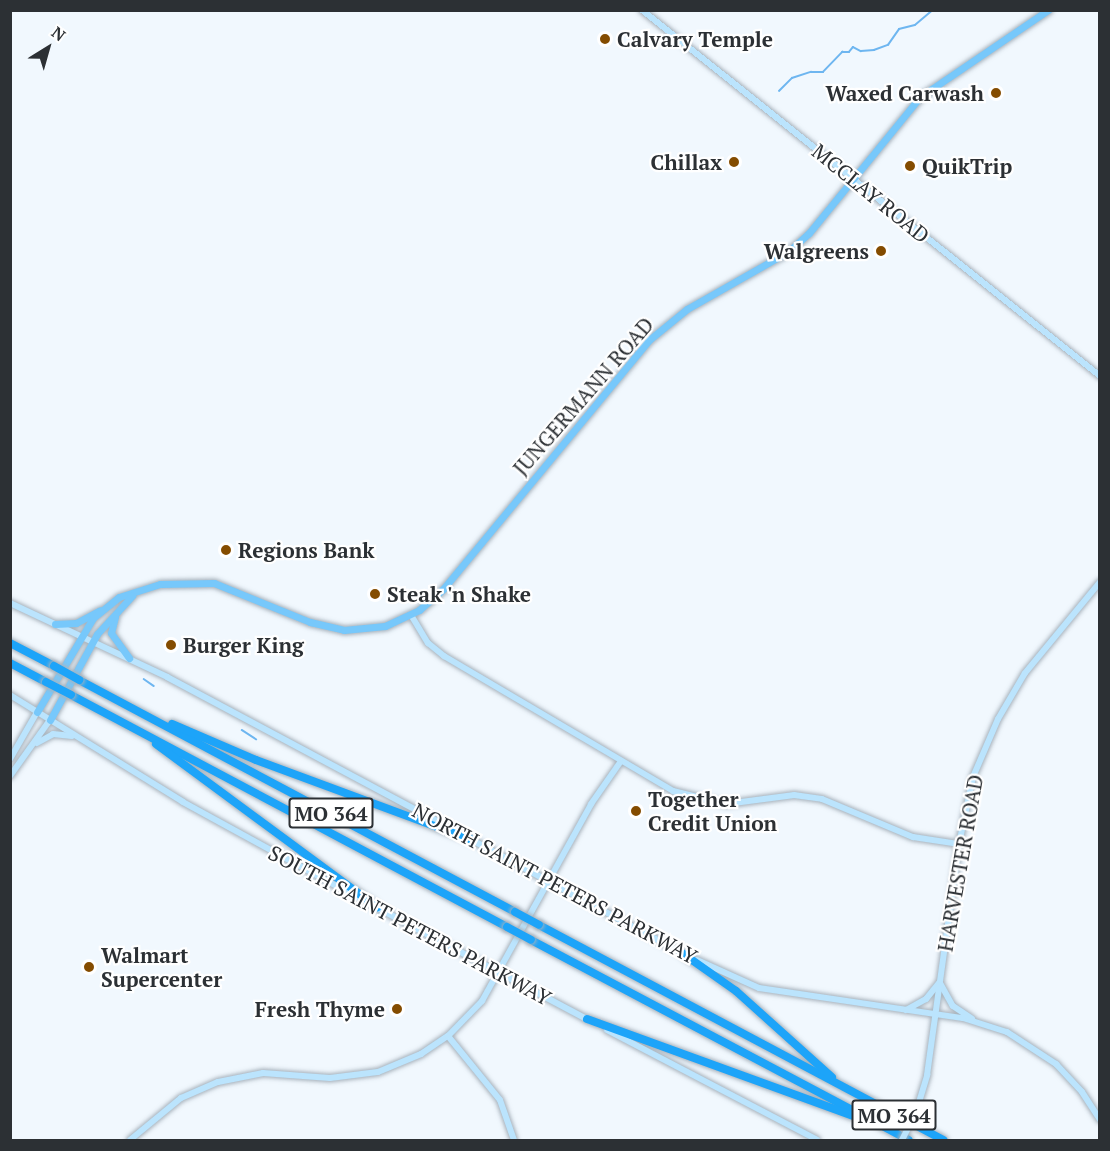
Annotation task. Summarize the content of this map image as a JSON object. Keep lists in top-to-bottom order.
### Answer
{
  "streets": {
    "highway": ["MO 364"],
    "main road": [
      "MCCLAY ROAD",
      "JUNGERMANN ROAD",
      "HARVESTER ROAD",
      "NORTH SAINT PETERS PARKWAY",
      "SOUTH SAINT PETERS PARKWAY"
    ]
  },
  "crossings": [
    ["MCCLAY ROAD", "JUNGERMANN ROAD"],
    ["JUNGERMANN ROAD", "NORTH SAINT PETERS PARKWAY"],
    ["JUNGERMANN ROAD", "SOUTH SAINT PETERS PARKWAY"],
    ["HARVESTER ROAD", "NORTH SAINT PETERS PARKWAY"]
  ],
  "places": [
    "Calvary Temple",
    "Waxed Carwash",
    "Chillax",
    "QuikTrip",
    "Walgreens",
    "Regions Bank",
    "Steak 'n Shake",
    "Burger King",
    "Together Credit Union",
    "Walmart Supercenter",
    "Fresh Thyme"
  ],
  "north": "top right"
}
